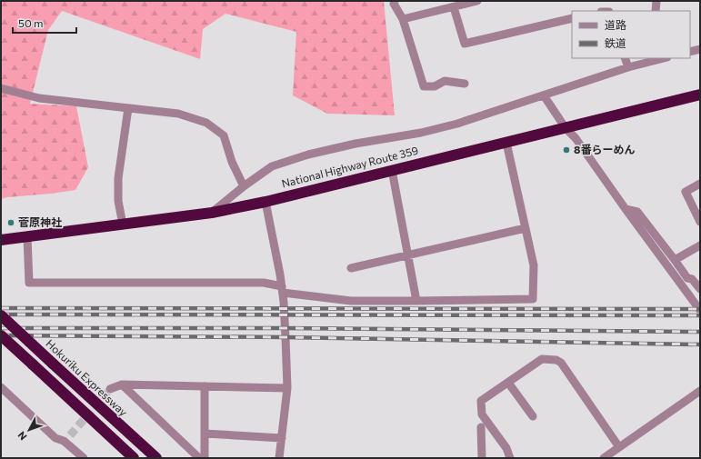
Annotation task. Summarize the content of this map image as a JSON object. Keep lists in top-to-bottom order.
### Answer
{
  "streets": {
    "highway": ["National Highway Route 359", "Hokuriku Expressway"]
  },
  "places": ["8番らーめん", "菅原神社"],
  "legend": ["道路", "鉄道"],
  "scale_bar": "50 m",
  "north": "bottom left"
}
